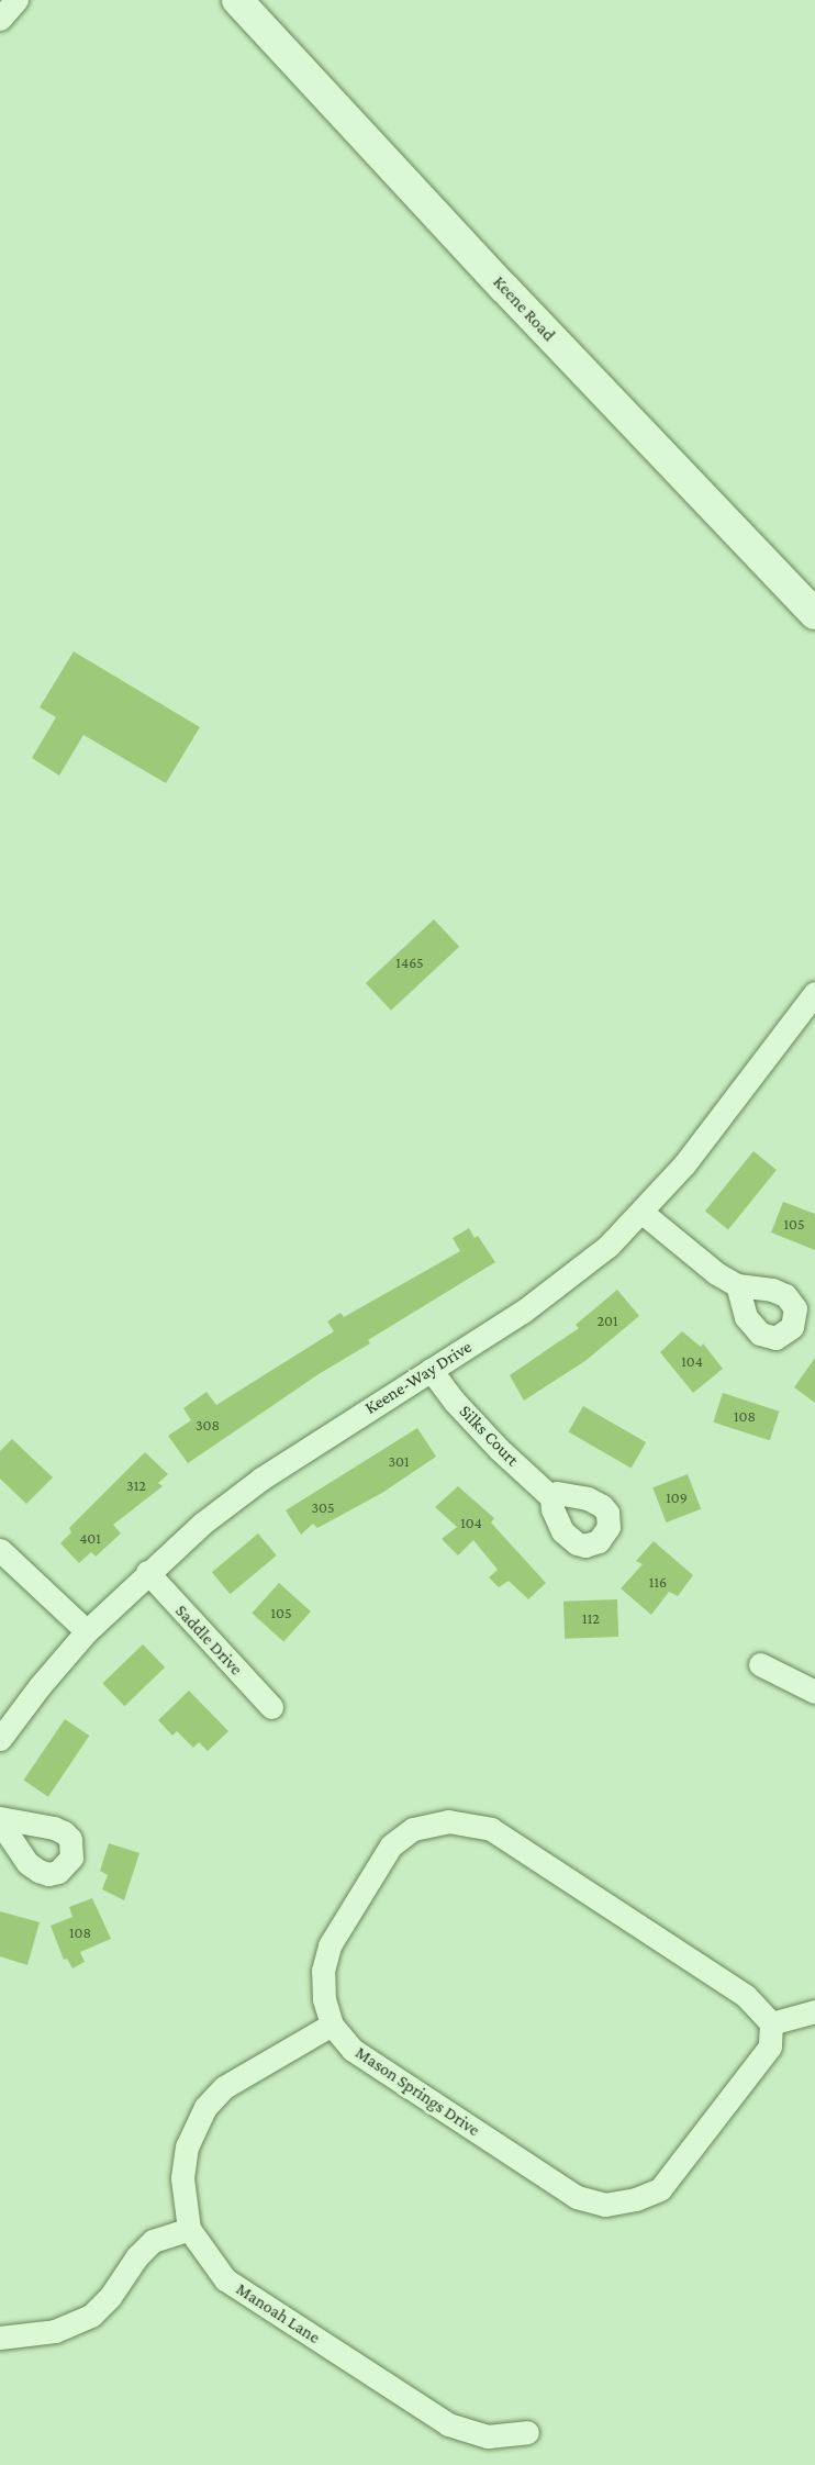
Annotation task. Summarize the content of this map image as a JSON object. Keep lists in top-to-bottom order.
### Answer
{
  "streets": {
    "main road": ["Keene Road"],
    "street": [
      "Keene-Way Drive",
      "Silks Court",
      "Saddle Drive",
      "Mason Springs Drive",
      "Manoah Lane"
    ]
  },
  "crossings": [
    ["Keene-Way Drive", "Silks Court"],
    ["Keene-Way Drive", "Saddle Drive"],
    ["Mason Springs Drive", "Manoah Lane"]
  ],
  "house_numbers": [
    "1465",
    "105",
    "201",
    "104",
    "108",
    "308",
    "301",
    "312",
    "109",
    "305",
    "104",
    "401",
    "116",
    "105",
    "112",
    "108"
  ]
}
